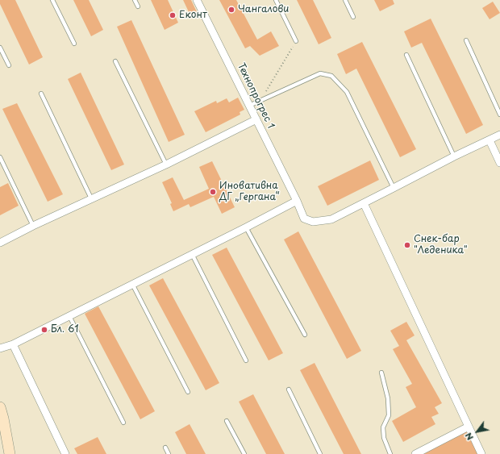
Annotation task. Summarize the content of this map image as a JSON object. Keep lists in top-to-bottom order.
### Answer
{
  "streets": {
    "street": ["Технопрогрес 1"]
  },
  "places": [
    "Чангалови",
    "Еконт",
    "Иновативна ДГ „Гергана“",
    "Снек-бар \"Леденика\"",
    "Бл. 61"
  ],
  "north": "bottom left"
}
